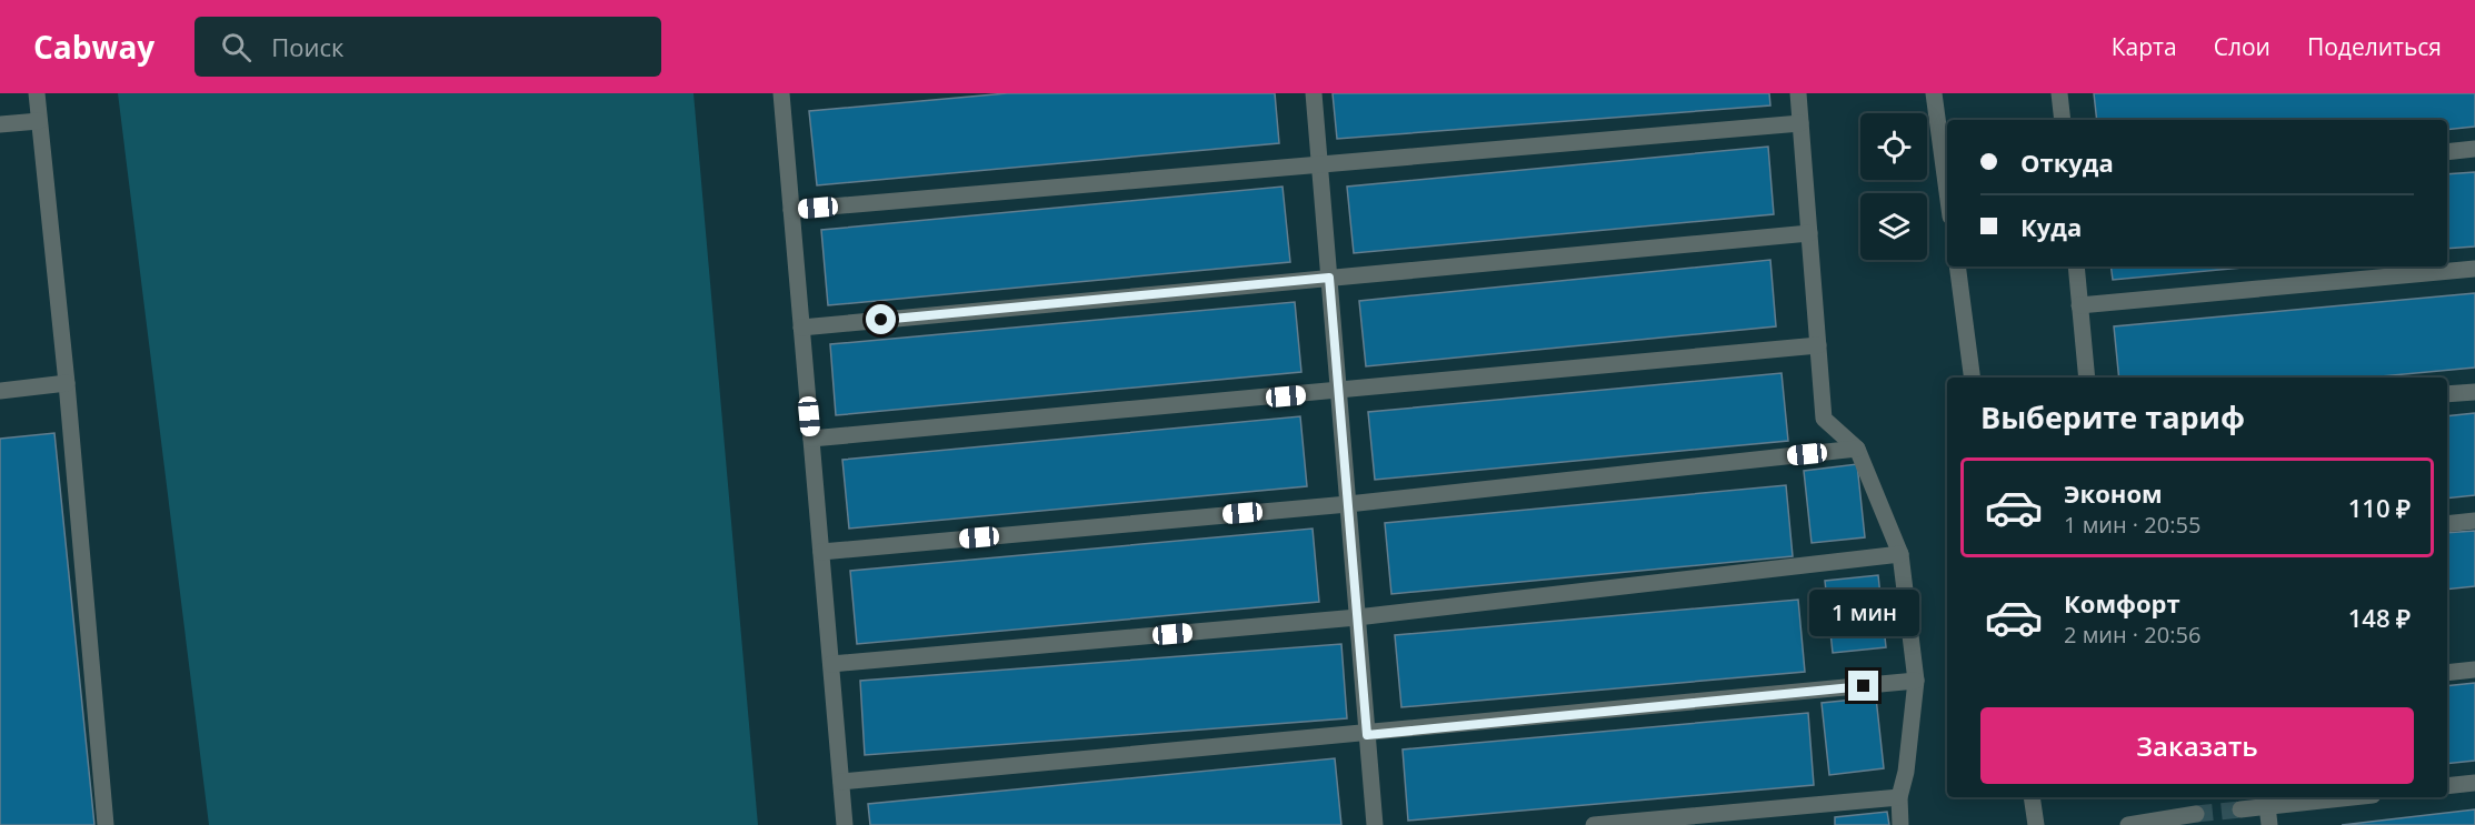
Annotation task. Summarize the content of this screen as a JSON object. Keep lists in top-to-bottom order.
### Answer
{
  "page": {
    "header": "Cabway",
    "search": "Поиск",
    "nav": ["Карта", "Слои", "Поделиться"],
    "banner": ["Откуда", "Куда"],
    "heading": "Выберите тариф",
    "list": [
      {
        "name": "Эконом",
        "note": "1 мин · 20:55",
        "value": "110 ₽"
      },
      {
        "name": "Комфорт",
        "note": "2 мин · 20:56",
        "value": "148 ₽"
      }
    ],
    "bubble": "1 мин",
    "buttons": "Заказать"
  }
}
